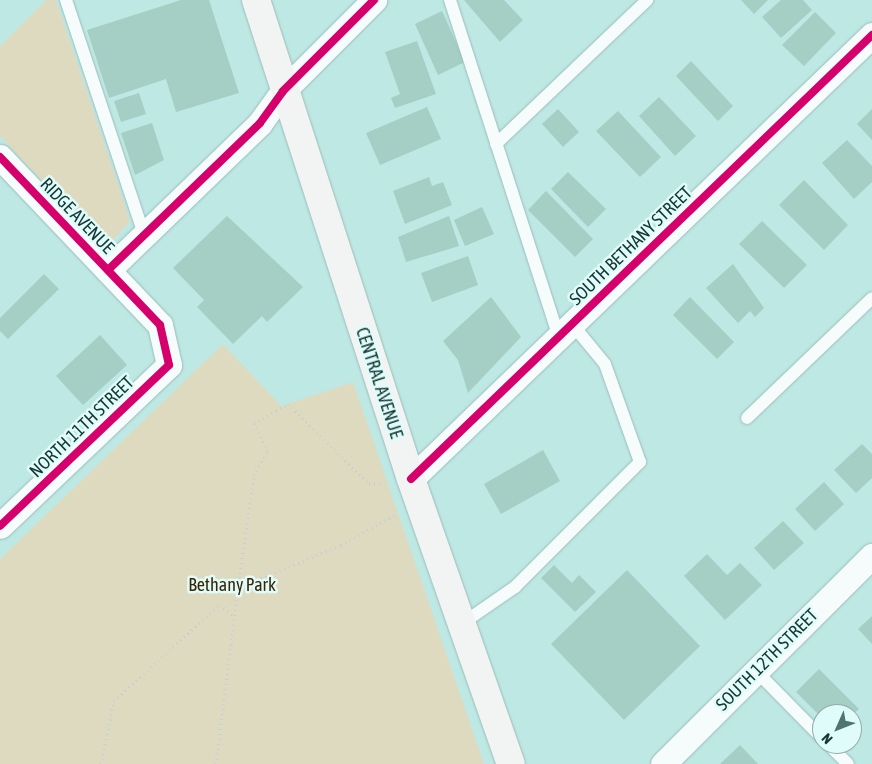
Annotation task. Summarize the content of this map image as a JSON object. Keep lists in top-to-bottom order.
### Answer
{
  "streets": {
    "main road": ["CENTRAL AVENUE"],
    "street": [
      "RIDGE AVENUE",
      "SOUTH BETHANY STREET",
      "NORTH 11TH STREET",
      "SOUTH 12TH STREET"
    ]
  },
  "crossings": [
    ["RIDGE AVENUE", "NORTH 11TH STREET"],
    ["SOUTH BETHANY STREET", "CENTRAL AVENUE"]
  ],
  "parks": ["Bethany Park"],
  "north": "bottom left"
}
